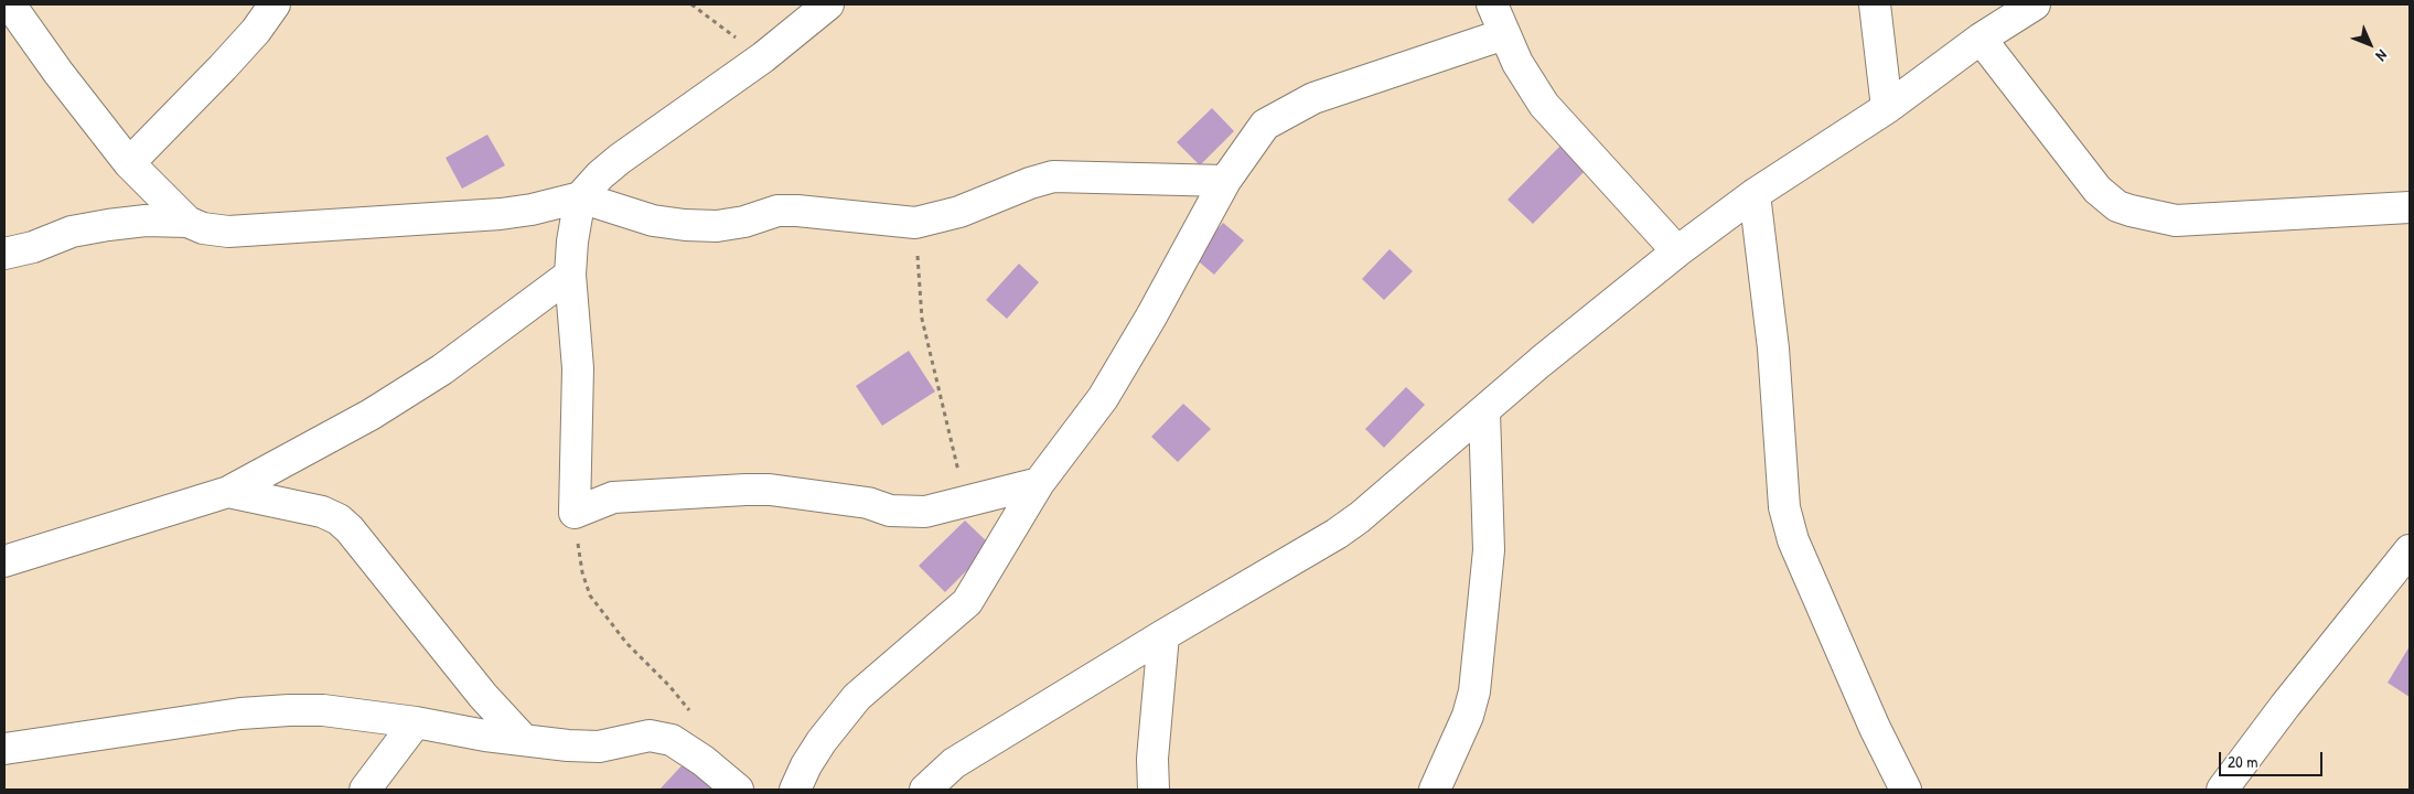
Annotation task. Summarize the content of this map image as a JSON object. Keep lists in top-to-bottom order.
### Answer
{
  "scale_bar": "20 m",
  "north": "bottom right"
}
